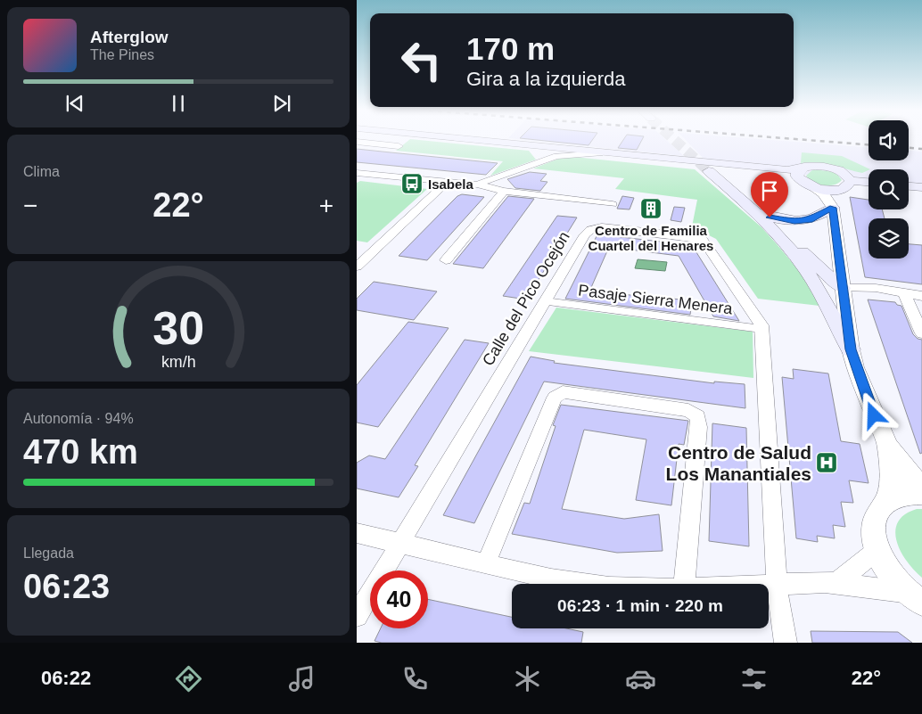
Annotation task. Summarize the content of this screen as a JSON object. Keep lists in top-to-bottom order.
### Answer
{
  "streets": {
    "street": ["Calle del Pico Ocejón", "Pasaje Sierra Menera"]
  },
  "crossings": [
    ["Calle del Pico Ocejón", "Pasaje Sierra Menera"]
  ],
  "places": {
    "bus stop": ["Isabela"],
    "building": ["Centro de Familia Cuartel del Henares"],
    "hospital": ["Centro de Salud Los Manantiales"]
  },
  "page": {
    "turn": ["170 m", "Gira a la izquierda"],
    "song": ["Afterglow", "The Pines"],
    "tile": [
      "Clima",
      ["Autonomía · 94%", "470 km"],
      ["Llegada", "06:23"]
    ],
    "heat": ["−", "22°", "+"],
    "limit": "40",
    "trip": "06:23 · 1 min · 220 m",
    "tabs": ["06:22", "22°"],
    "gauge": ["30", "km/h"]
  }
}
